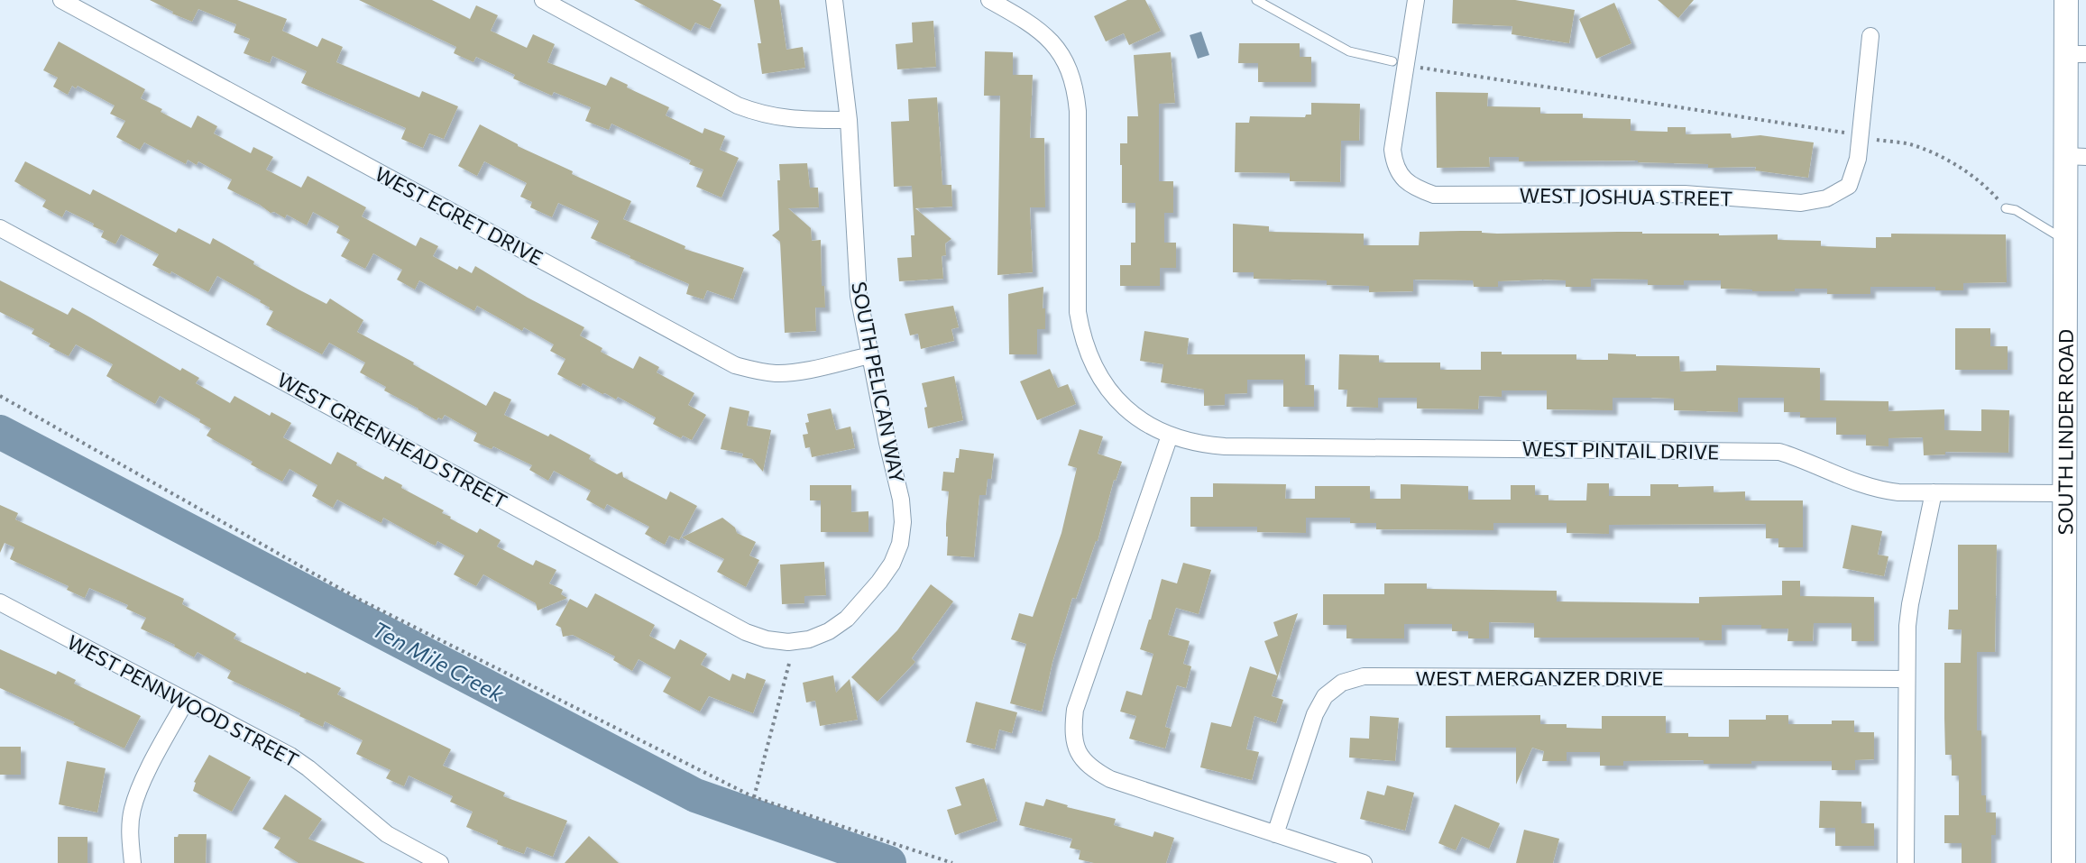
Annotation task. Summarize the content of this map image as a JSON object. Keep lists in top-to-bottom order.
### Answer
{
  "streets": {
    "street": [
      "WEST JOSHUA STREET",
      "WEST EGRET DRIVE",
      "SOUTH PELICAN WAY",
      "SOUTH LINDER ROAD",
      "WEST GREENHEAD STREET",
      "WEST PINTAIL DRIVE",
      "WEST MERGANZER DRIVE",
      "WEST PENNWOOD STREET"
    ]
  },
  "crossings": [
    ["WEST EGRET DRIVE", "SOUTH PELICAN WAY"],
    ["SOUTH PELICAN WAY", "WEST GREENHEAD STREET"],
    ["SOUTH LINDER ROAD", "WEST PINTAIL DRIVE"]
  ],
  "water": ["Ten Mile Creek"]
}
